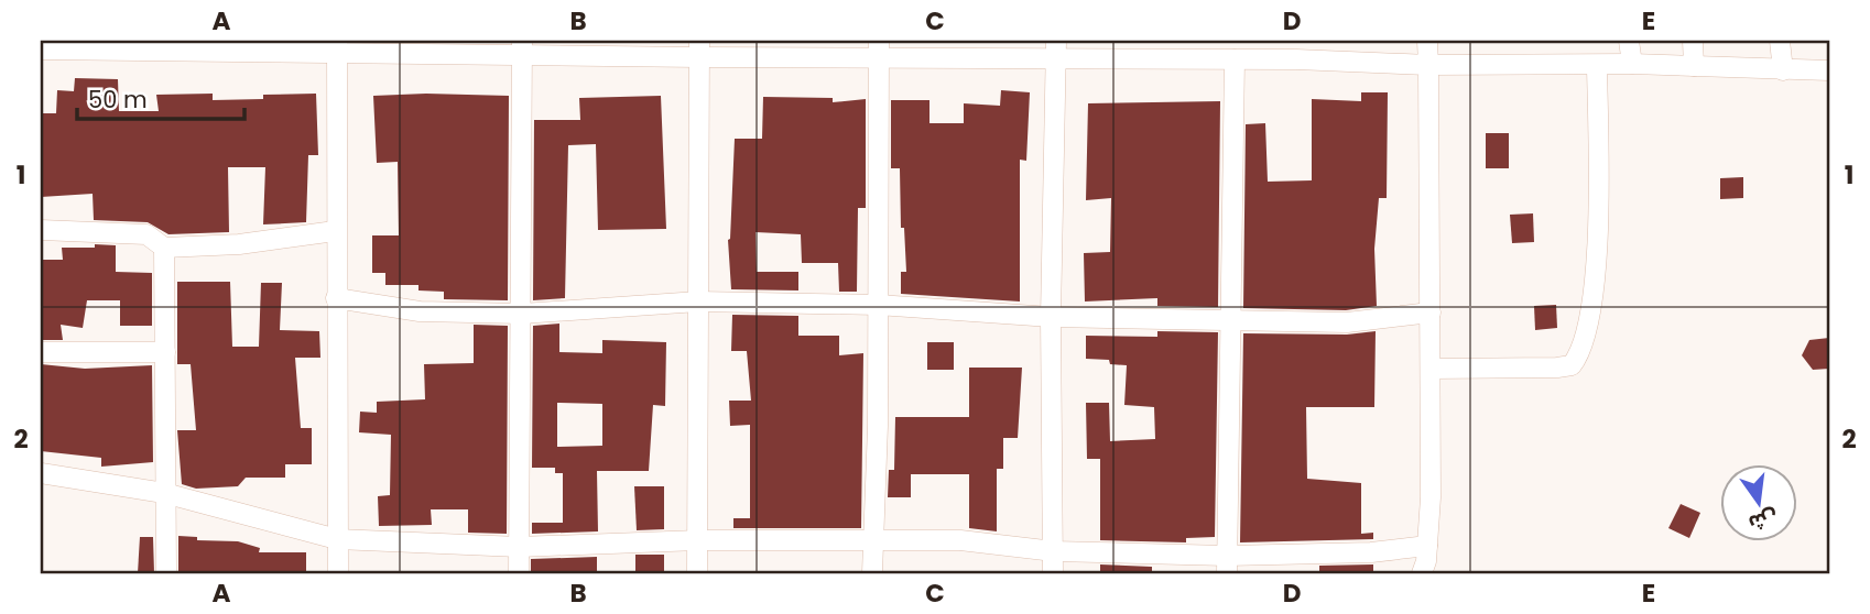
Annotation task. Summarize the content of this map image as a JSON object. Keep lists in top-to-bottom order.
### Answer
{
  "scale_bar": "50 m",
  "north": "bottom",
  "grid": {
    "columns": [
      "A",
      "B",
      "C",
      "D",
      "E"
    ],
    "rows": ["1", "2"]
  }
}
